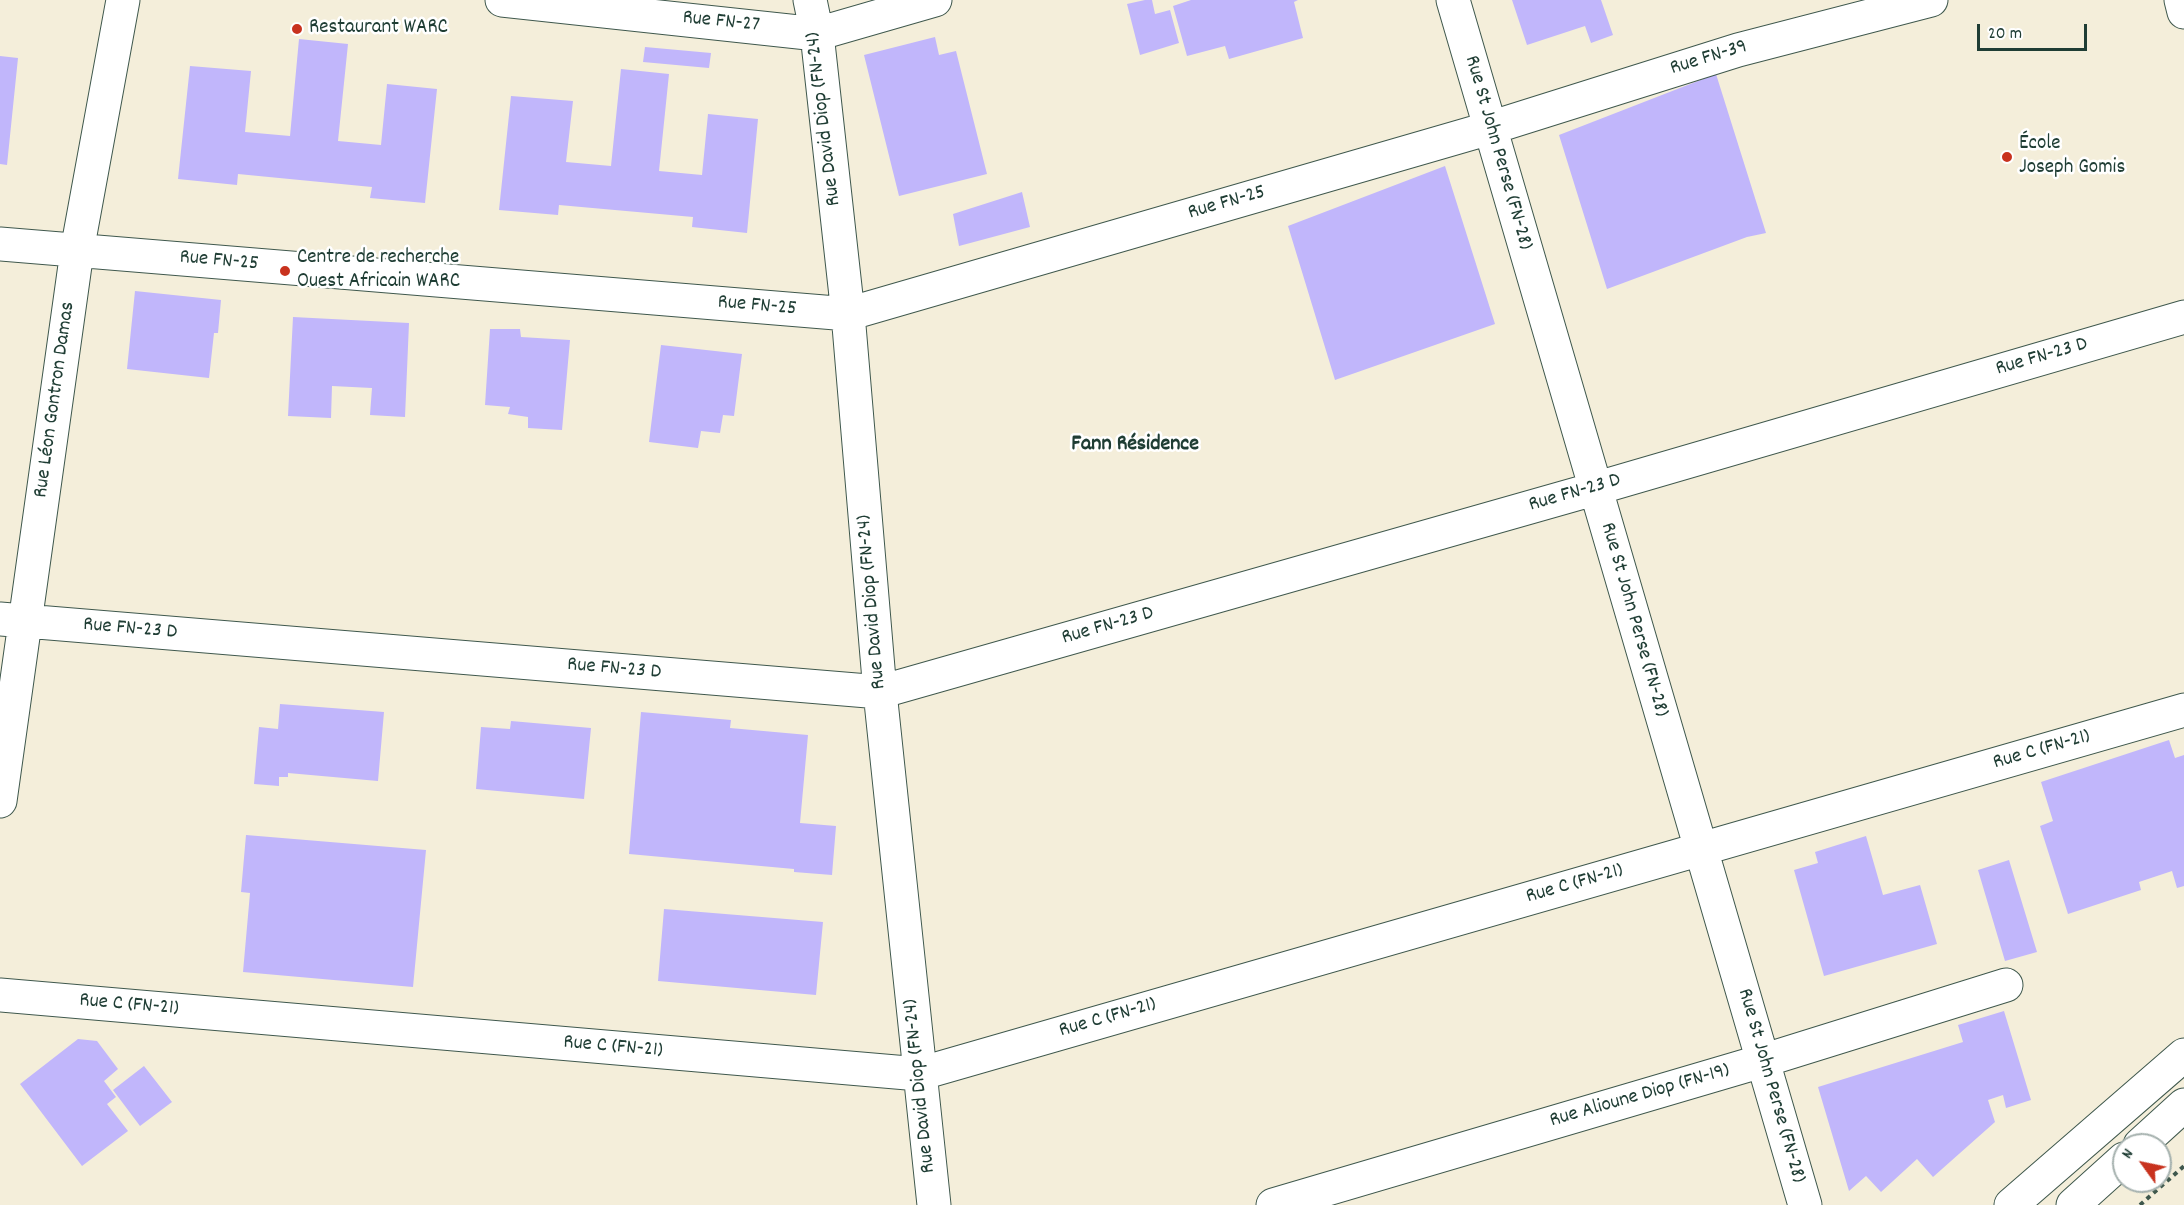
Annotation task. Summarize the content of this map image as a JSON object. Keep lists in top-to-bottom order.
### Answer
{
  "streets": {
    "main road": [
      "Rue FN-27",
      "Rue FN-39",
      "Rue David Diop (FN-24)",
      "Rue St John Perse (FN-28)",
      "Rue FN-25",
      "Rue FN-23 D",
      "Rue Léon Gontron Damas",
      "Rue C (FN-21)",
      "Rue Alioune Diop (FN-19)"
    ]
  },
  "crossings": [
    ["Rue FN-27", "Rue David Diop (FN-24)"],
    ["Rue FN-39", "Rue St John Perse (FN-28)"],
    ["Rue FN-39", "Rue FN-25"],
    ["Rue David Diop (FN-24)", "Rue FN-25"],
    ["Rue David Diop (FN-24)", "Rue FN-23 D"],
    ["Rue David Diop (FN-24)", "Rue C (FN-21)"],
    ["Rue St John Perse (FN-28)", "Rue FN-25"],
    ["Rue St John Perse (FN-28)", "Rue FN-23 D"],
    ["Rue St John Perse (FN-28)", "Rue C (FN-21)"],
    ["Rue St John Perse (FN-28)", "Rue Alioune Diop (FN-19)"],
    ["Rue FN-25", "Rue Léon Gontron Damas"],
    ["Rue FN-23 D", "Rue Léon Gontron Damas"]
  ],
  "districts": ["Fann Résidence"],
  "places": ["Restaurant WARC", "École Joseph Gomis", "Centre de recherche Ouest Africain WARC"],
  "scale_bar": "20 m",
  "north": "top left"
}
